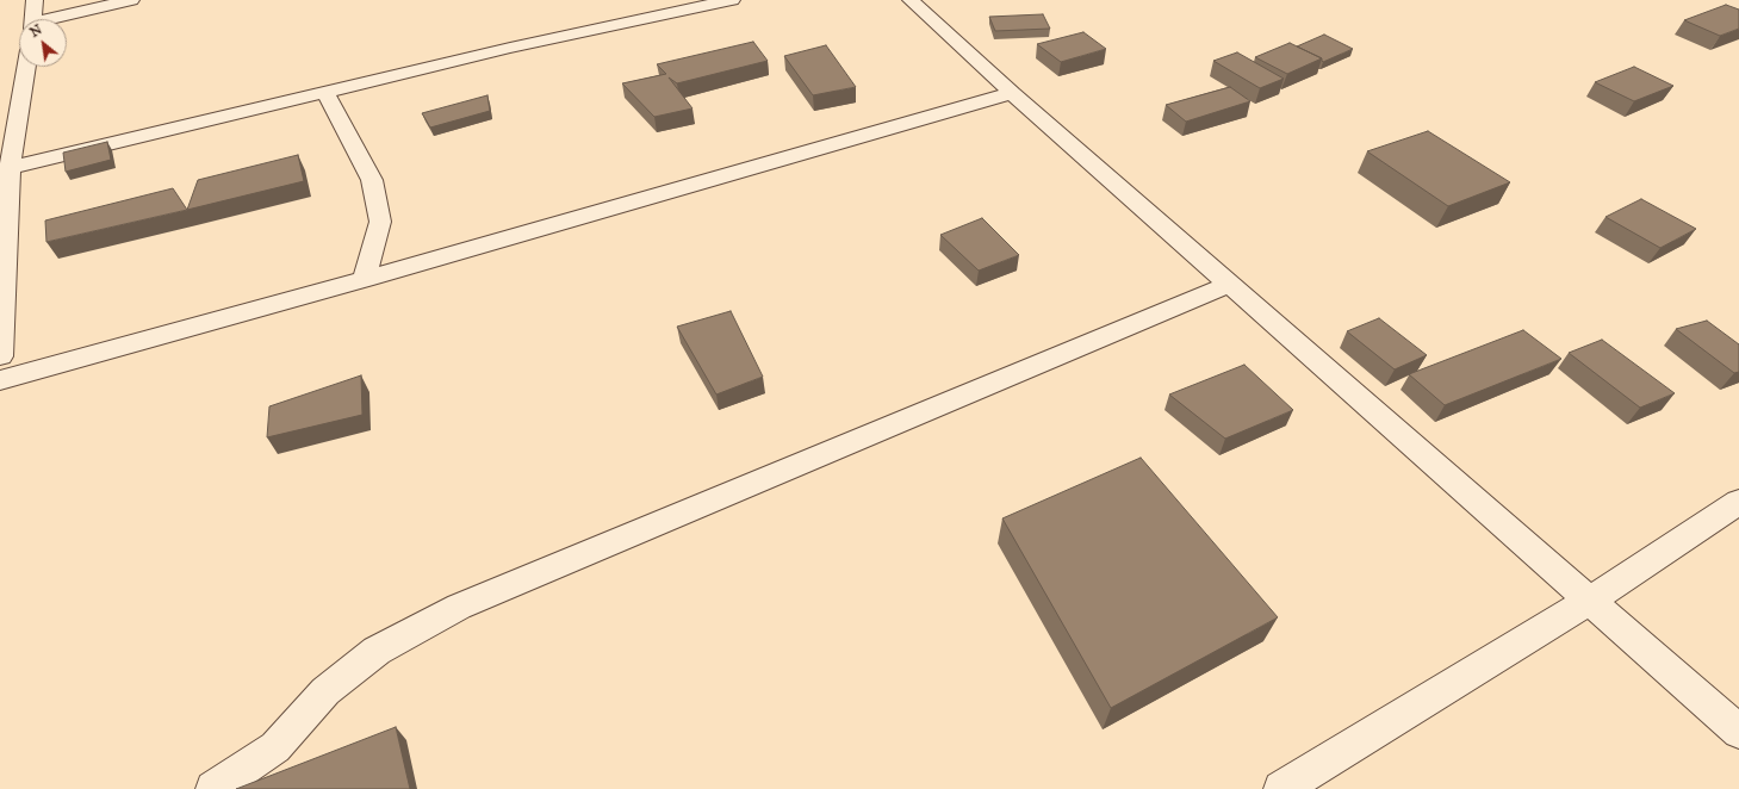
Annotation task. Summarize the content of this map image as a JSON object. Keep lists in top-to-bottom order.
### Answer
{
  "north": "top left"
}
